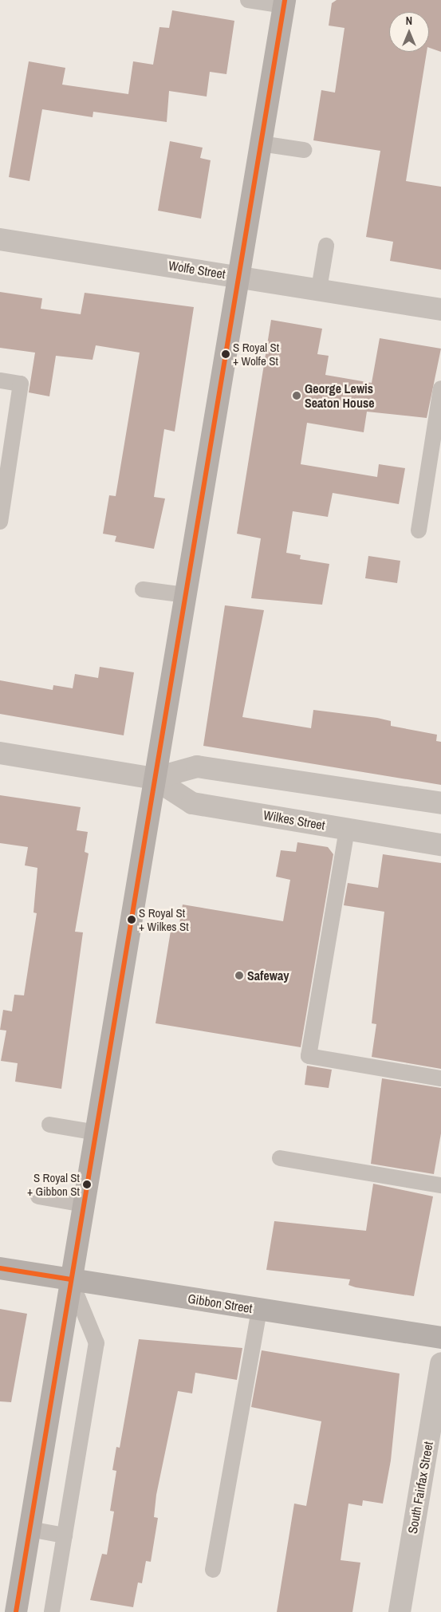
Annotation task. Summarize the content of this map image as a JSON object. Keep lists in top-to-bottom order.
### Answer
{
  "streets": {
    "main road": ["Gibbon Street"],
    "street": ["Wolfe Street", "Wilkes Street", "South Fairfax Street"]
  },
  "places": [
    "S Royal St + Wolfe St",
    "George Lewis Seaton House",
    "S Royal St + Wilkes St",
    "Safeway",
    "S Royal St + Gibbon St"
  ],
  "north": "top"
}
